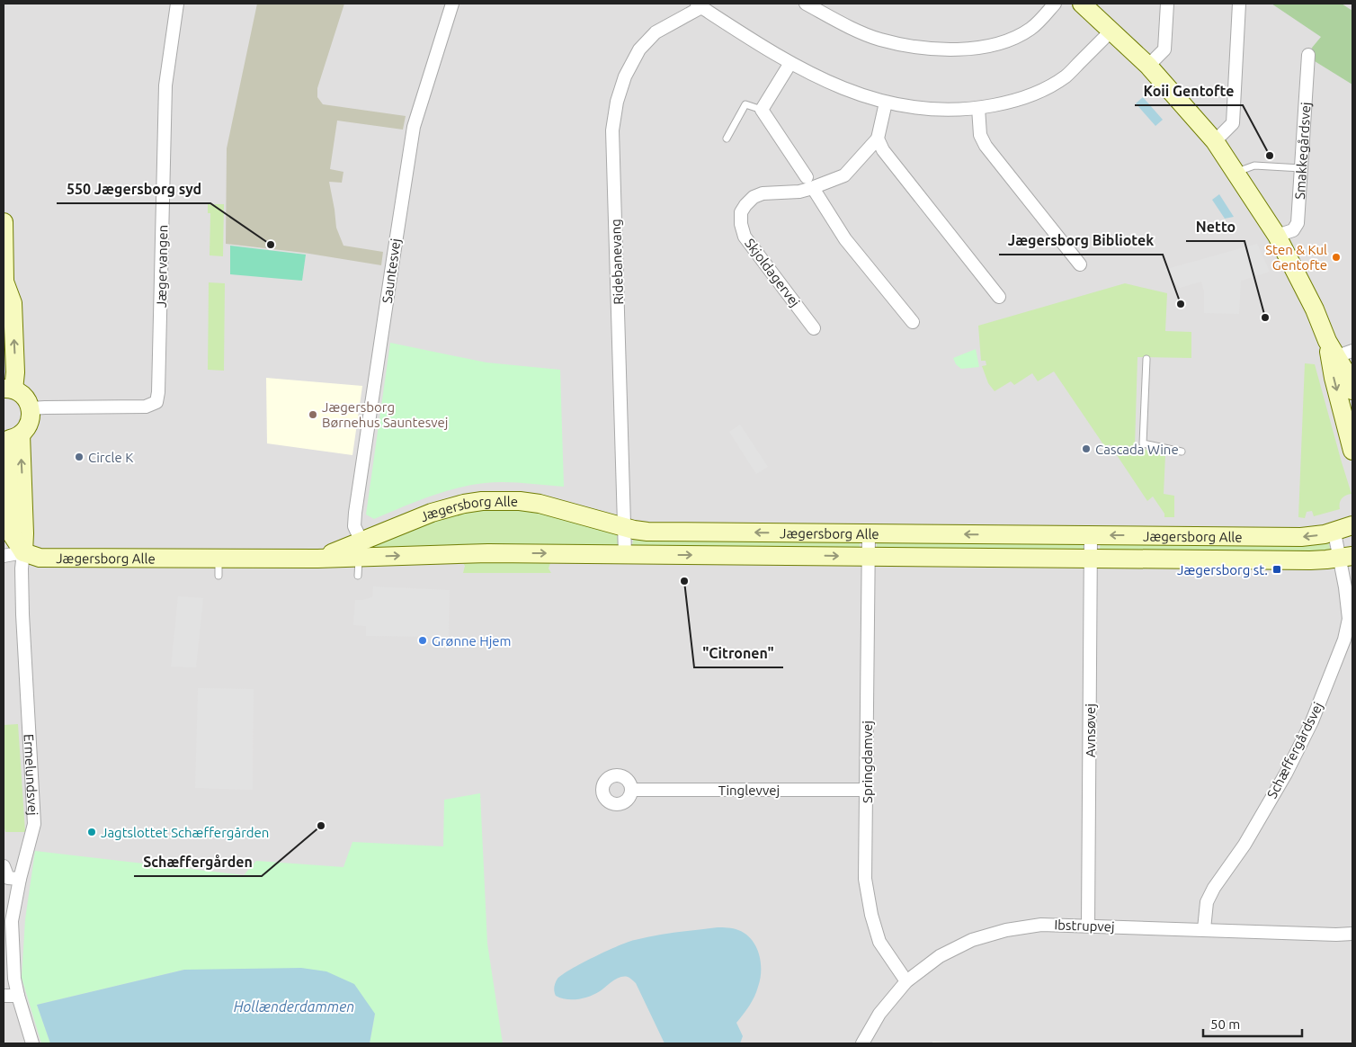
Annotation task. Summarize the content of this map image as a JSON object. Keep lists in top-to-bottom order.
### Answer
{
  "streets": {
    "street": [
      "Smakkegårdsvej",
      "Ridebanevang",
      "Jægervangen",
      "Sauntesvej",
      "Skjoldagervej",
      "Jægersborg Alle",
      "Avnsøvej",
      "Schæffergårdsvej",
      "Springdamvej",
      "Ermelundsvej",
      "Tinglevvej",
      "Ibstrupvej"
    ]
  },
  "crossings": [
    ["Ridebanevang", "Jægersborg Alle"],
    ["Sauntesvej", "Jægersborg Alle"],
    ["Jægersborg Alle", "Avnsøvej"],
    ["Jægersborg Alle", "Schæffergårdsvej"],
    ["Jægersborg Alle", "Springdamvej"],
    ["Jægersborg Alle", "Ermelundsvej"],
    ["Avnsøvej", "Ibstrupvej"],
    ["Schæffergårdsvej", "Ibstrupvej"],
    ["Springdamvej", "Tinglevvej"],
    ["Springdamvej", "Ibstrupvej"]
  ],
  "water": ["Hollænderdammen"],
  "places": {
    "other": [
      "Koii Gentofte",
      "550 Jægersborg syd",
      "Sten & Kul Gentofte",
      "Jægersborg Bibliotek",
      "Netto",
      "Jægersborg Børnehus Sauntesvej",
      "Cascada Wine",
      "Circle K",
      "\"Citronen\"",
      "Grønne Hjem",
      "Schæffergården",
      "Jagtslottet Schæffergården"
    ],
    "transit": ["Jægersborg st."]
  },
  "scale_bar": "50 m"
}
